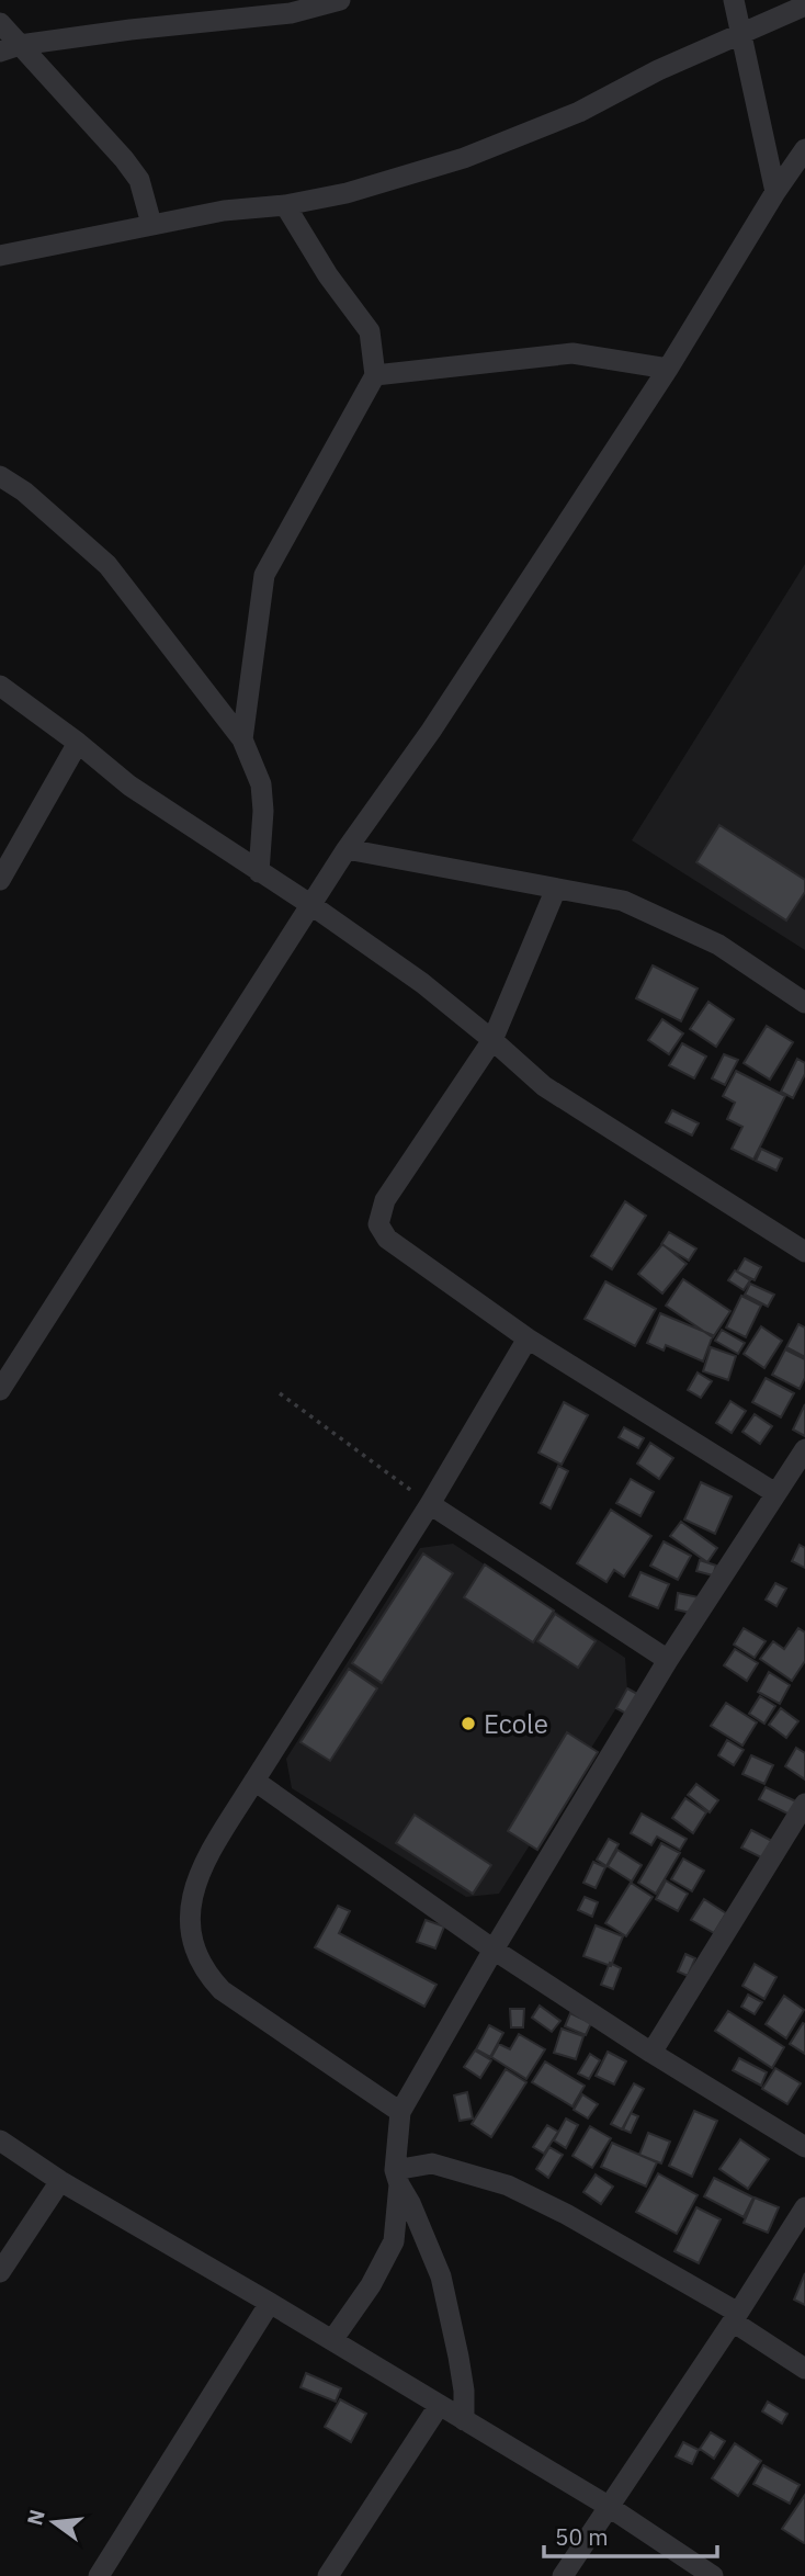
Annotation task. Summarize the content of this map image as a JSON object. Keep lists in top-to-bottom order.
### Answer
{
  "places": ["Ecole"],
  "scale_bar": "50 m",
  "north": "left"
}
